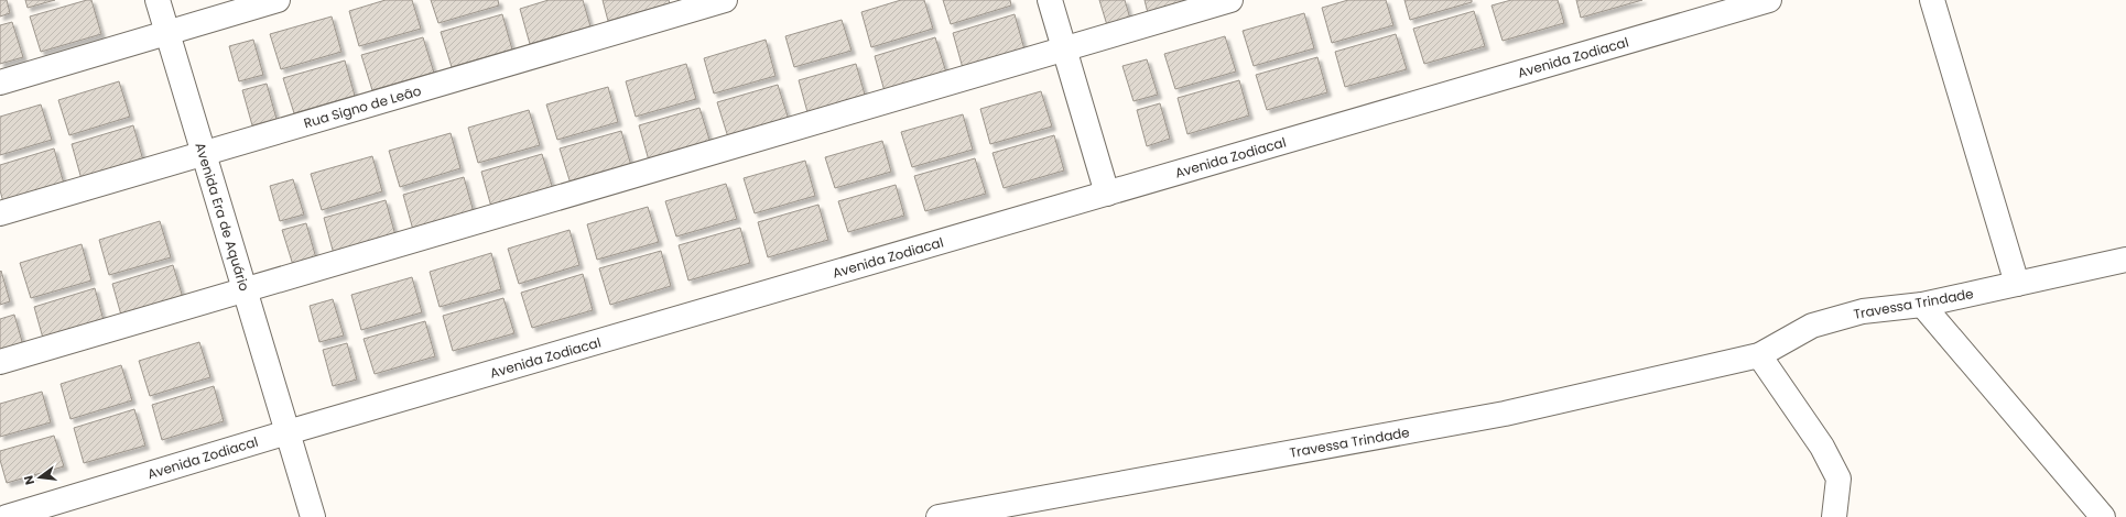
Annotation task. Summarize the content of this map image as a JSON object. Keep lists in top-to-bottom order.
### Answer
{
  "streets": {
    "street": [
      "Avenida Zodiacal",
      "Rua Signo de Leão",
      "Avenida Era de Aquário",
      "Travessa Trindade"
    ]
  },
  "crossings": [
    ["Avenida Zodiacal", "Avenida Era de Aquário"],
    ["Rua Signo de Leão", "Avenida Era de Aquário"]
  ],
  "north": "left"
}
